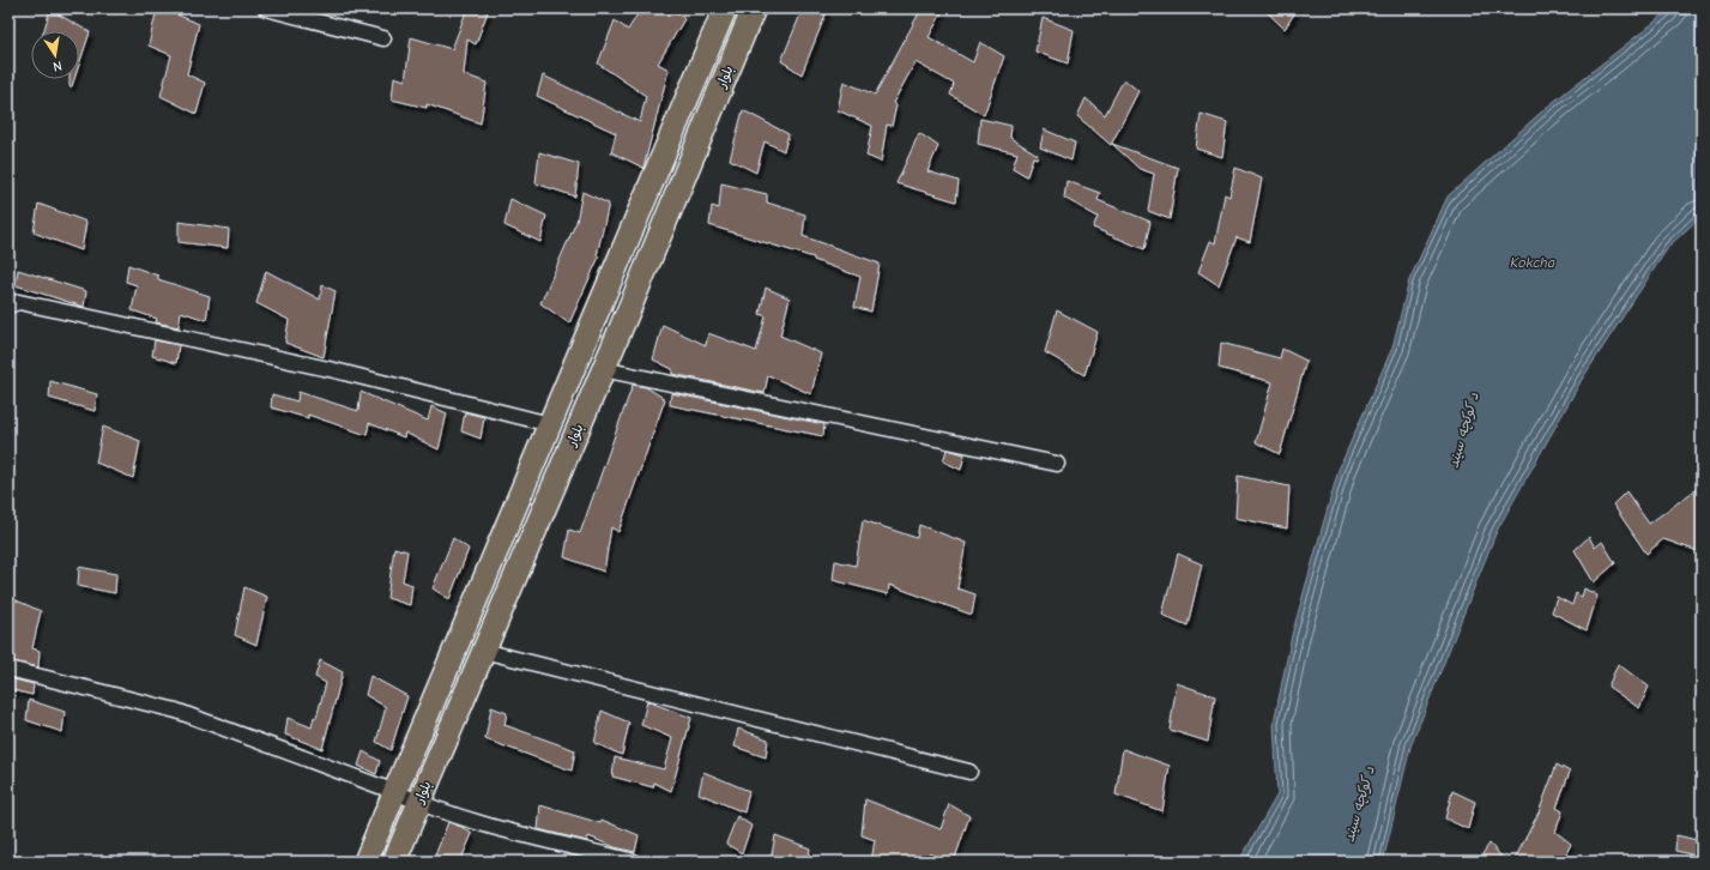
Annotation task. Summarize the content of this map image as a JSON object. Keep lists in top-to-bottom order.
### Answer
{
  "streets": {
    "main road": ["بلوار"]
  },
  "water": ["Kokcha", "د کوکچه سیند"],
  "north": "bottom"
}
